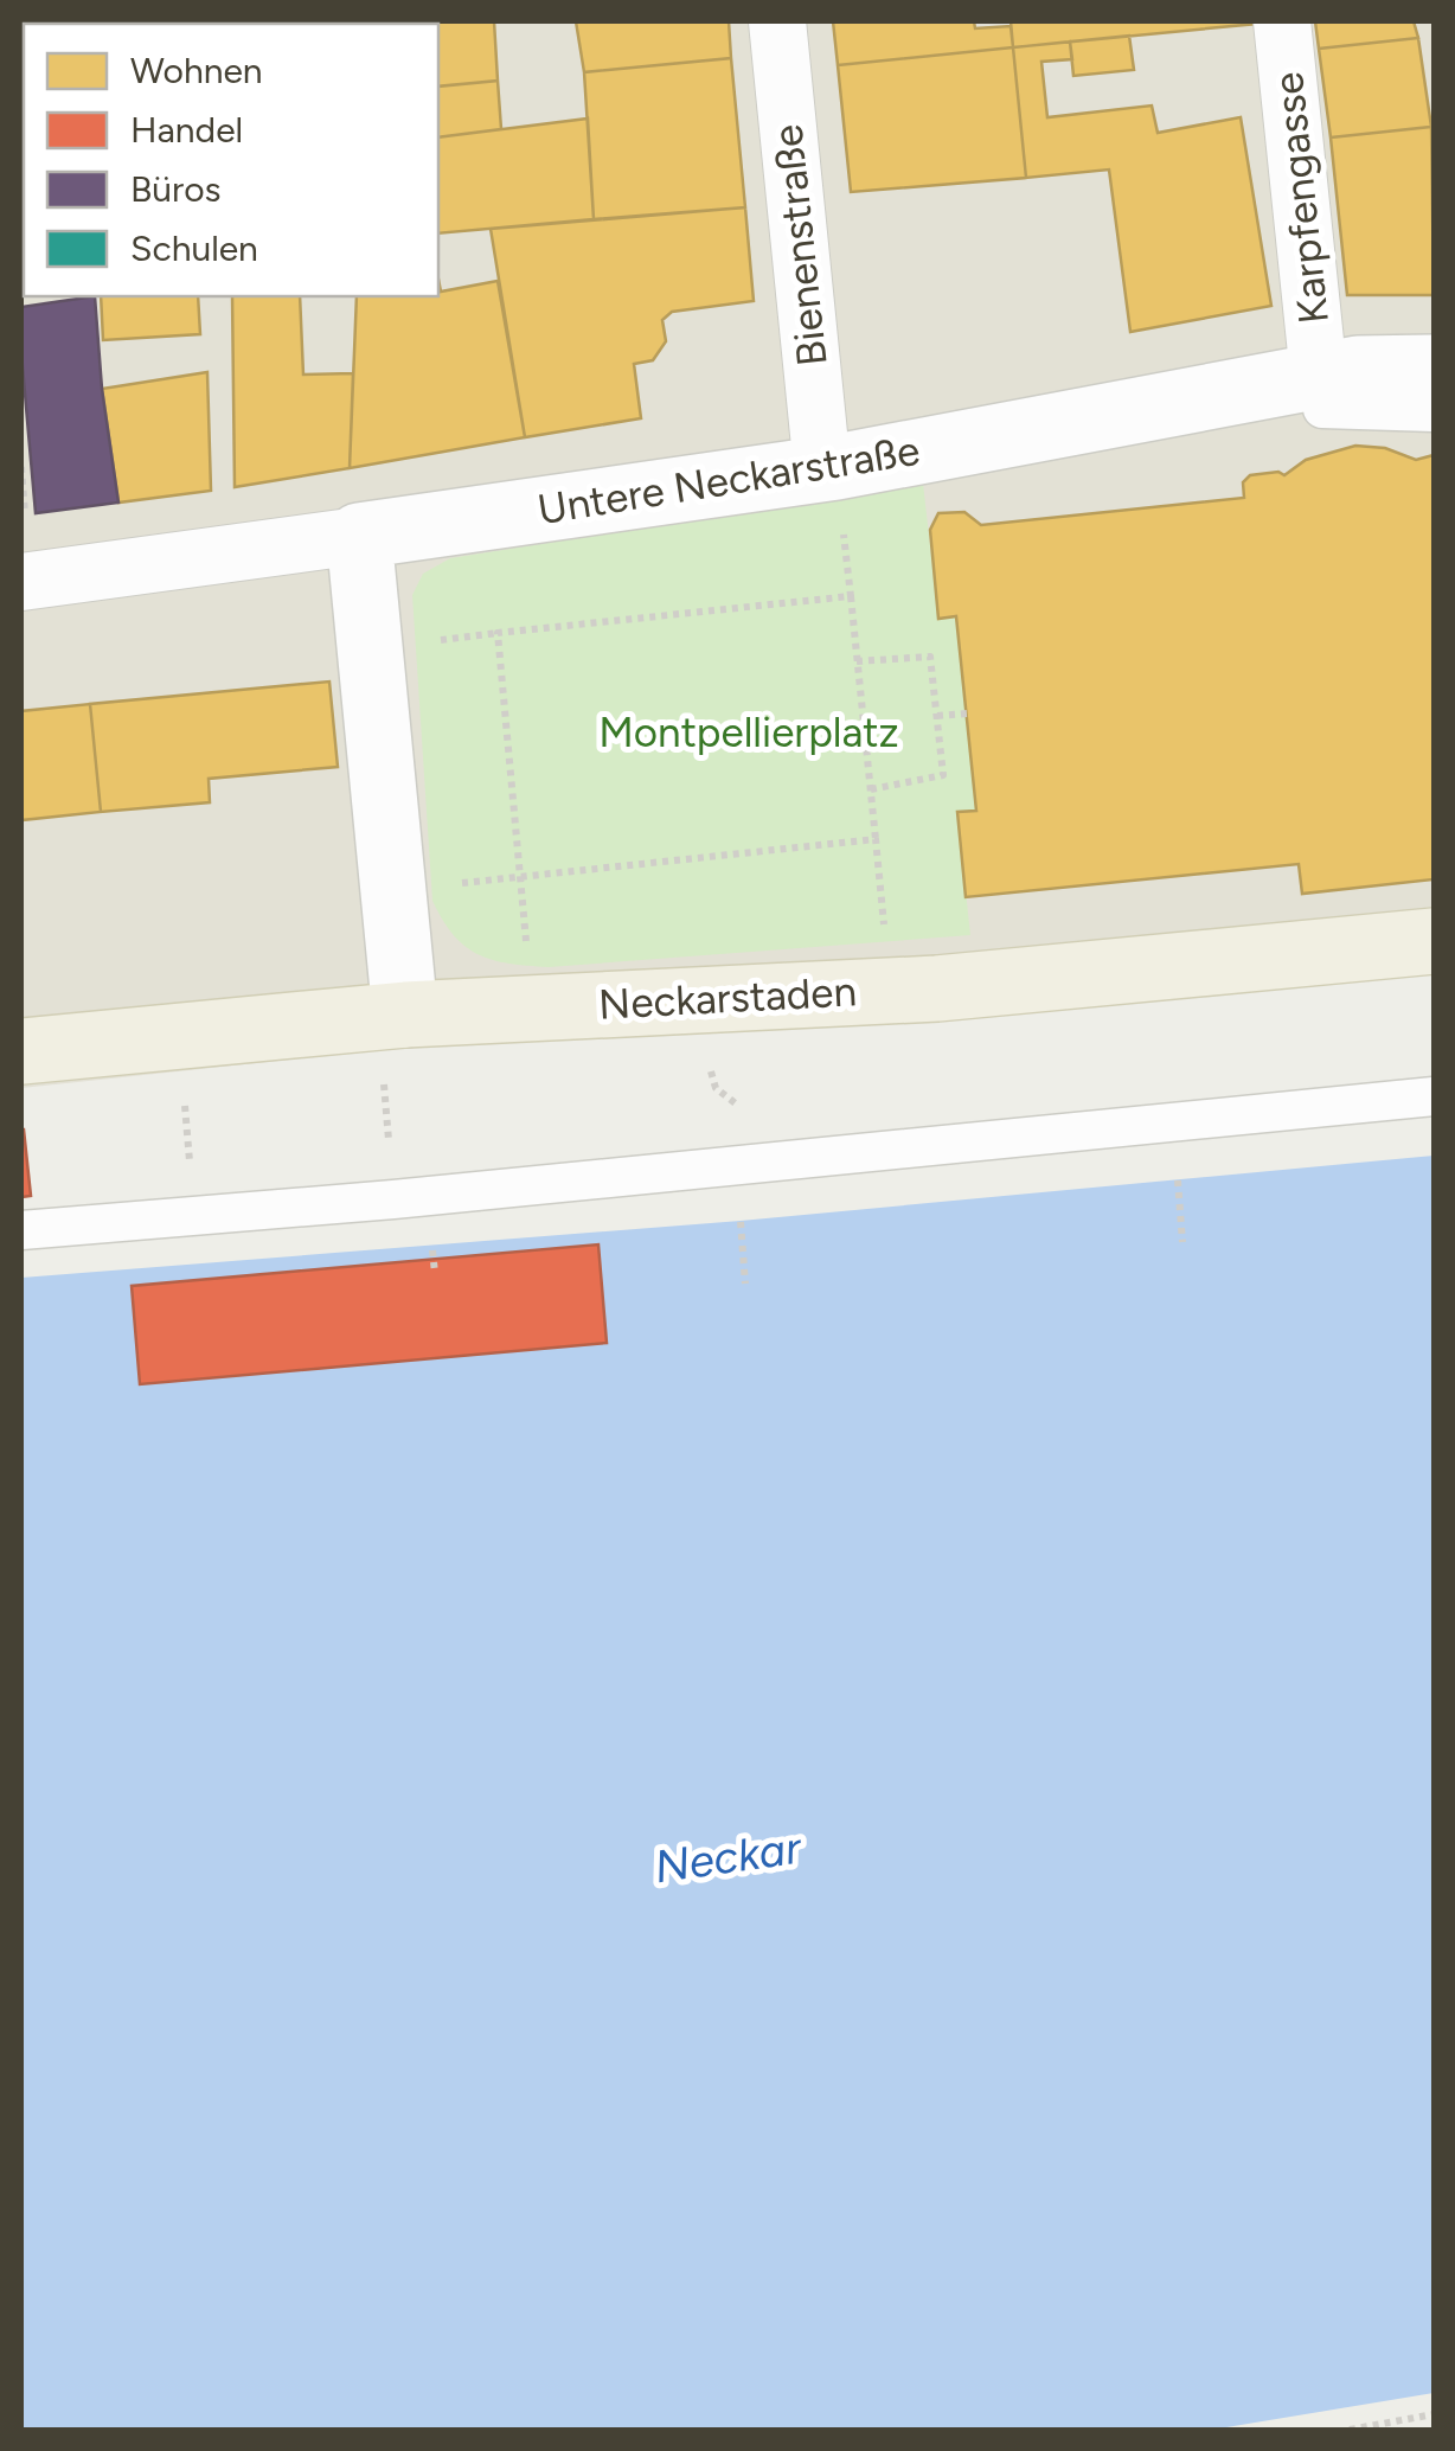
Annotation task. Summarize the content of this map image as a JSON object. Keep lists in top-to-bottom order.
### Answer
{
  "streets": {
    "main road": ["Neckarstaden"],
    "street": ["Karpfengasse", "Bienenstraße", "Untere Neckarstraße"]
  },
  "crossings": [
    ["Karpfengasse", "Untere Neckarstraße"],
    ["Bienenstraße", "Untere Neckarstraße"]
  ],
  "water": ["Neckar"],
  "parks": ["Montpellierplatz"],
  "legend": [
    "Wohnen",
    "Handel",
    "Büros",
    "Schulen"
  ]
}
